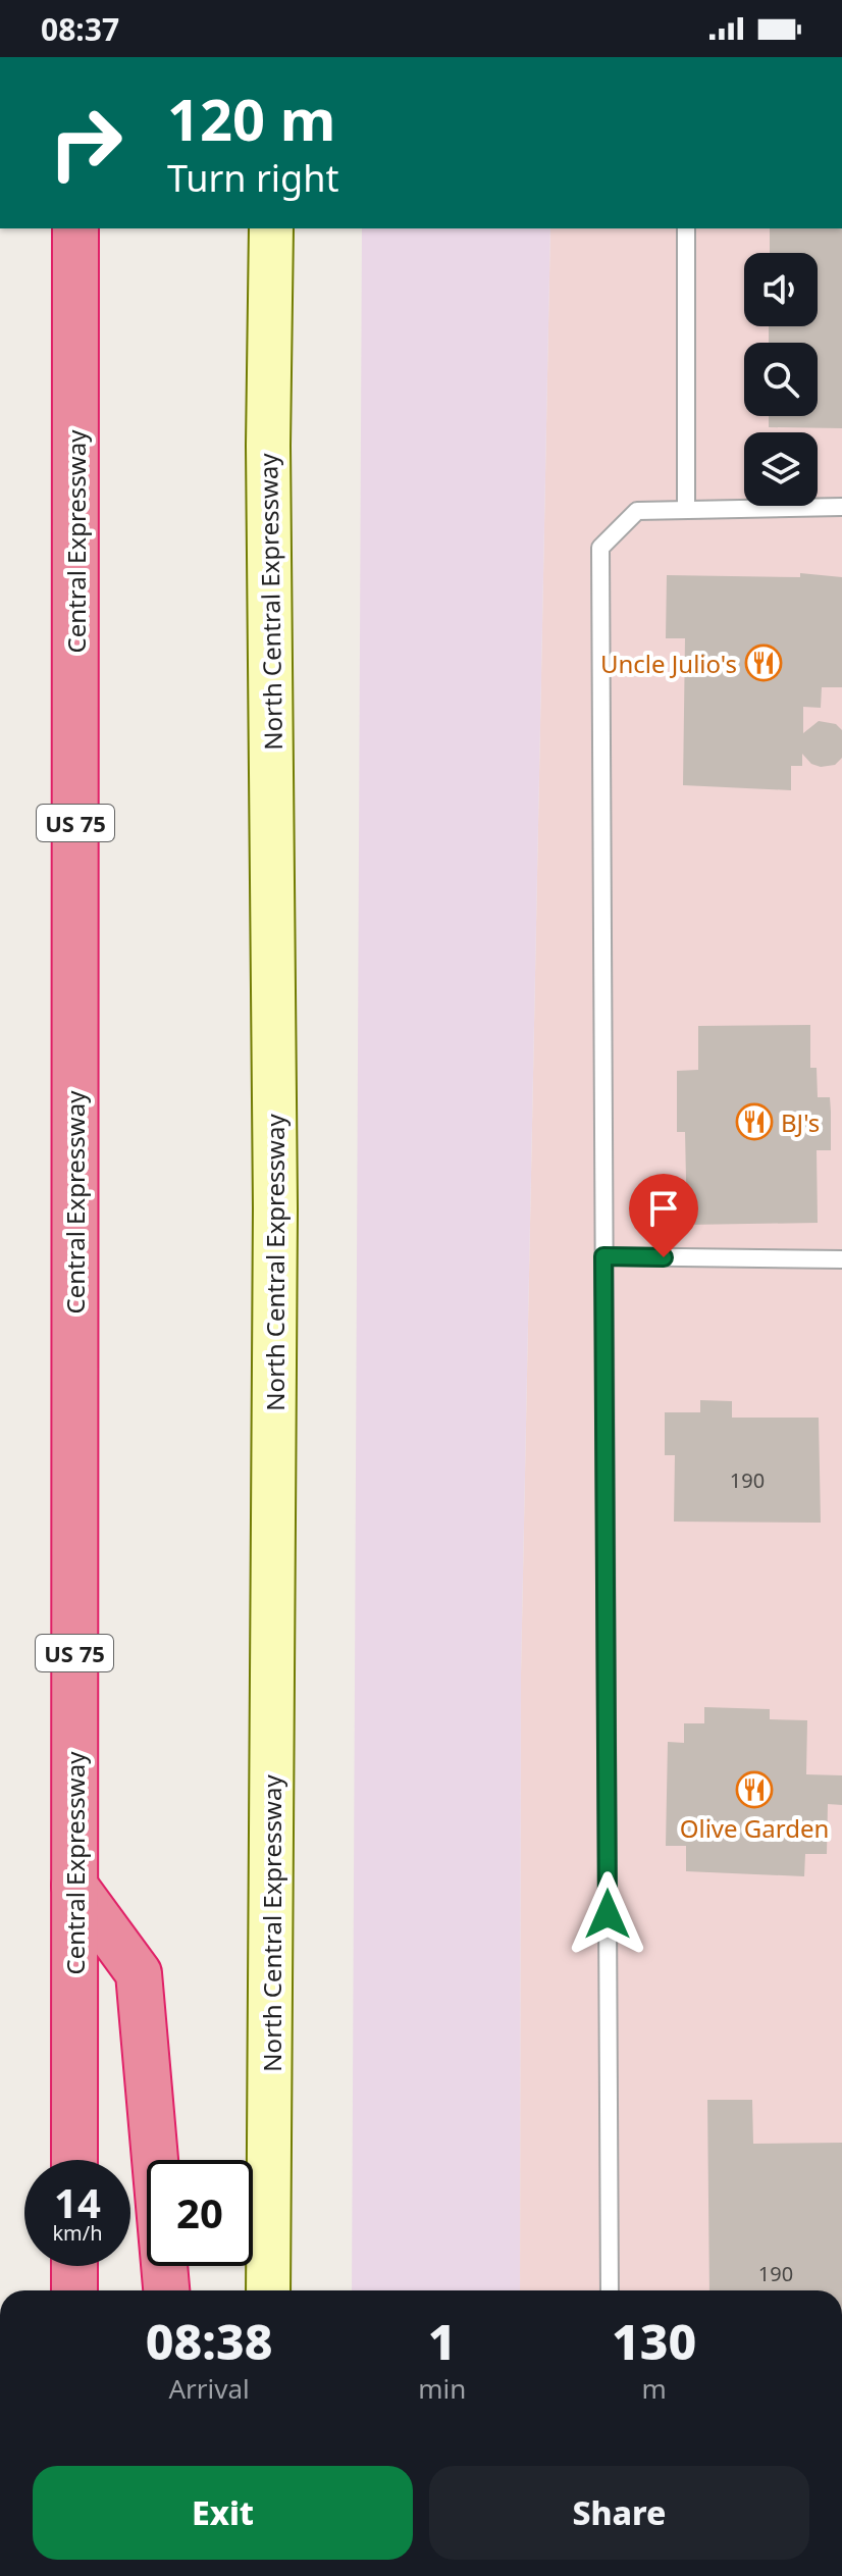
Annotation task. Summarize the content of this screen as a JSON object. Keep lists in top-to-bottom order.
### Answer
{
  "streets": {
    "highway": ["Central Expressway", "US 75"],
    "main road": ["North Central Expressway"]
  },
  "places": {
    "restaurant": ["Uncle Julio's", "BJ's", "Olive Garden"]
  },
  "house_numbers": ["190", "190"],
  "page": {
    "status": "08:37",
    "turn": ["120 m", "Turn right"],
    "speed": "14 km/h",
    "limit": "20",
    "eta": [
      "08:38",
      "Arrival",
      "1",
      "min",
      "130",
      "m"
    ],
    "buttons": ["Exit", "Share"]
  }
}
